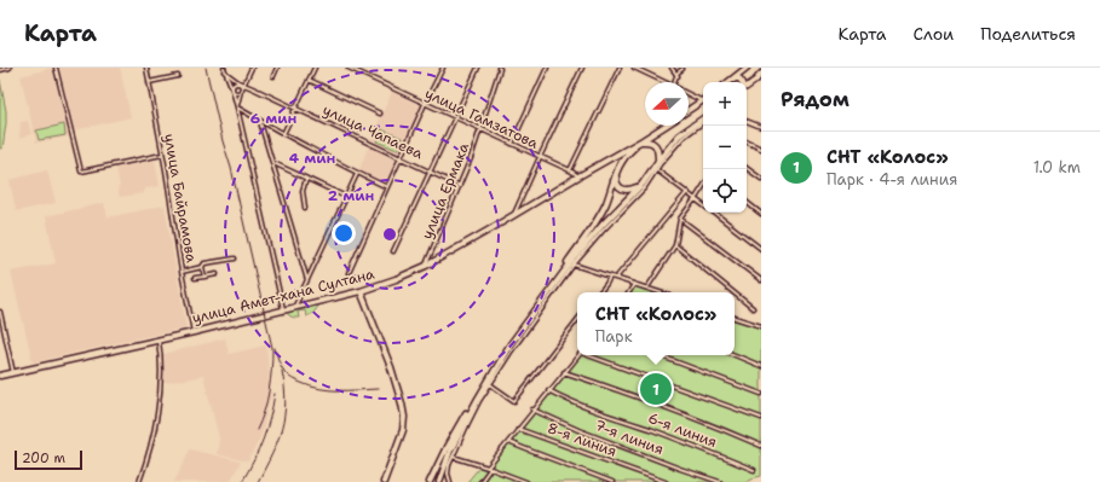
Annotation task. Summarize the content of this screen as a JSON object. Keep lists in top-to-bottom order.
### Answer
{
  "streets": {
    "main road": ["улица Амет-хана Султана"],
    "street": [
      "улица Гамзатова",
      "улица Чапаева",
      "улица Ермака",
      "улица Байрамова",
      "6-я линия",
      "7-я линия",
      "8-я линия"
    ]
  },
  "crossings": [
    ["улица Гамзатова", "улица Ермака"],
    ["улица Гамзатова", "улица Амет-хана Султана"],
    ["улица Чапаева", "улица Ермака"],
    ["улица Ермака", "улица Амет-хана Султана"],
    ["улица Байрамова", "улица Амет-хана Султана"]
  ],
  "scale_bar": "200 m",
  "north": "left",
  "page": {
    "header": "Карта",
    "nav": ["Карта", "Слои", "Поделиться"],
    "heading": "Рядом",
    "map_buttons": ["+", "−"],
    "list": [
      {
        "mark": "1",
        "name": "СНТ «Колос»",
        "note": "Парк · 4-я линия",
        "value": "1.0 km"
      }
    ],
    "popup": ["СНТ «Колос»", "Парк"],
    "pins": "1",
    "scale": "200 m"
  },
  "rings": ["6 мин", "4 мин", "2 мин"]
}
